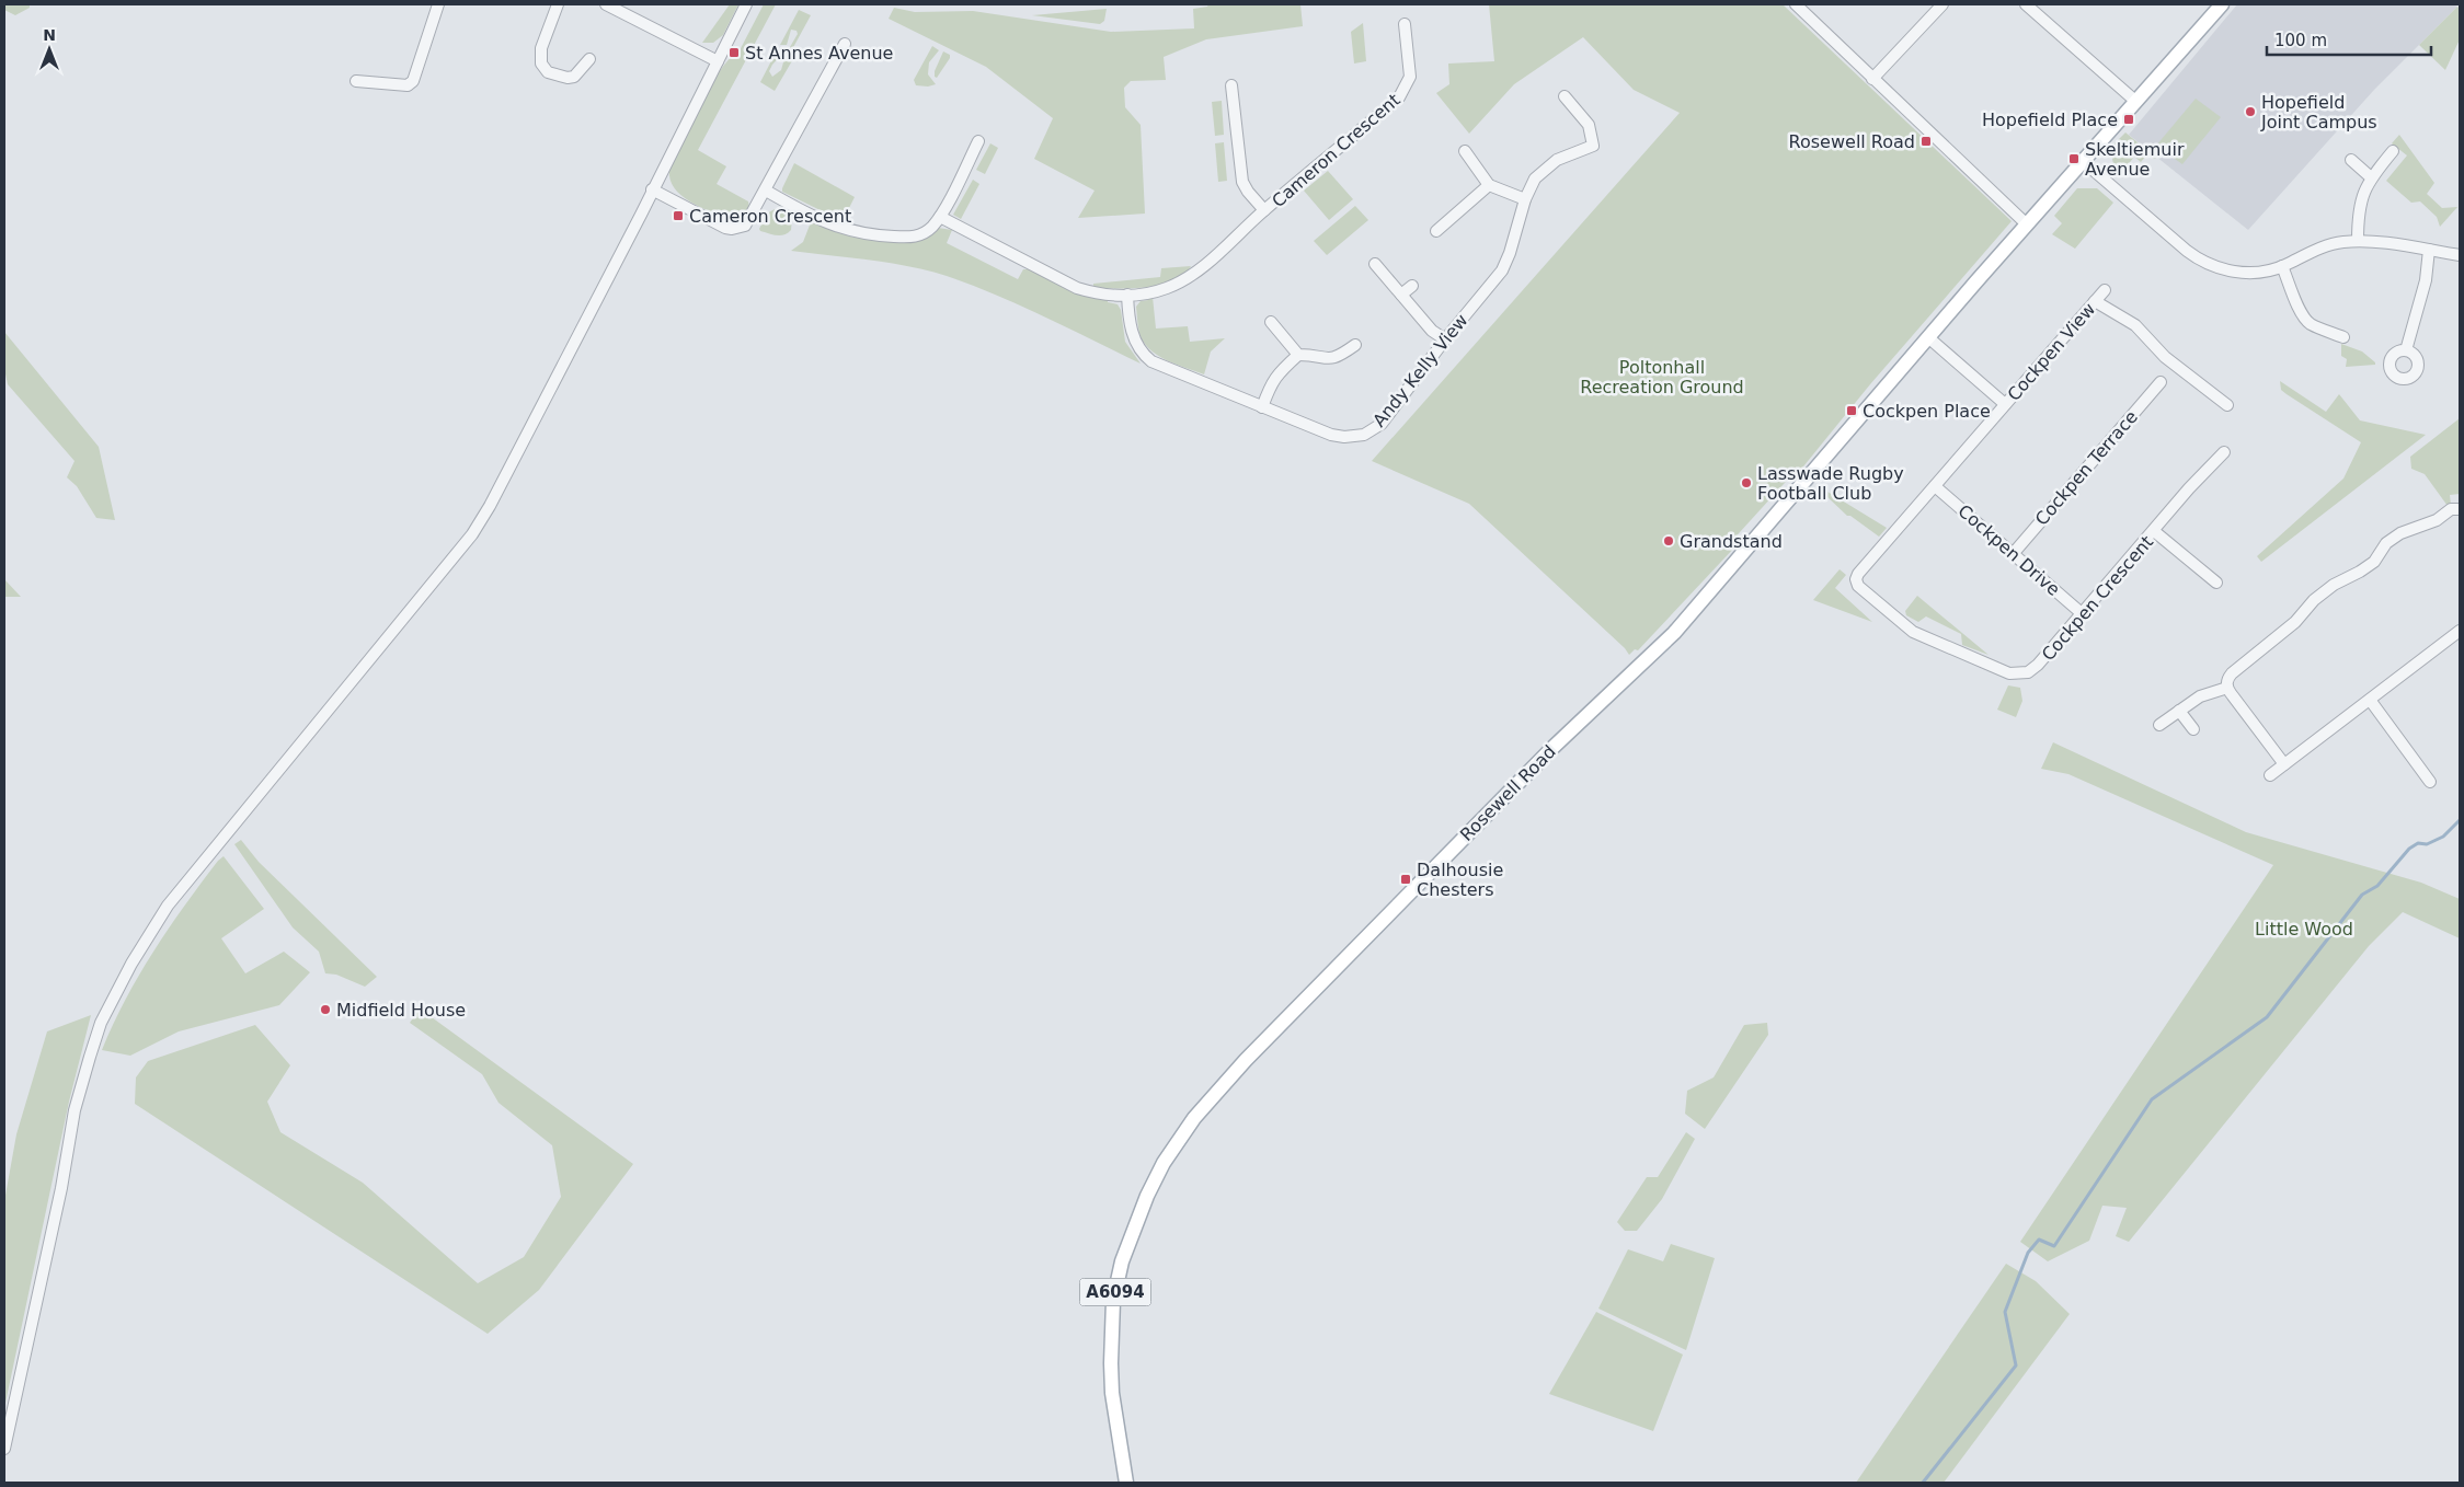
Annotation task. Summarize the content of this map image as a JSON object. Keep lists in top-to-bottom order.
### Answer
{
  "streets": {
    "main road": ["Rosewell Road", "A6094"],
    "street": [
      "Cameron Crescent",
      "Cockpen View",
      "Andy Kelly View",
      "Cockpen Terrace",
      "Cockpen Drive",
      "Cockpen Crescent"
    ]
  },
  "crossings": [
    ["Cameron Crescent", "Andy Kelly View"],
    ["Cockpen View", "Cockpen Drive"],
    ["Cockpen View", "Cockpen Crescent"],
    ["Cockpen Terrace", "Cockpen Drive"],
    ["Cockpen Drive", "Cockpen Crescent"],
    ["Rosewell Road", "A6094"]
  ],
  "parks": ["Poltonhall Recreation Ground", "Little Wood"],
  "places": {
    "transit": [
      "St Annes Avenue",
      "Hopefield Place",
      "Rosewell Road",
      "Skeltiemuir Avenue",
      "Cameron Crescent",
      "Cockpen Place",
      "Dalhousie Chesters"
    ],
    "other": [
      "Hopefield Joint Campus",
      "Lasswade Rugby Football Club",
      "Grandstand",
      "Midfield House"
    ]
  },
  "scale_bar": "100 m",
  "north": "top"
}
